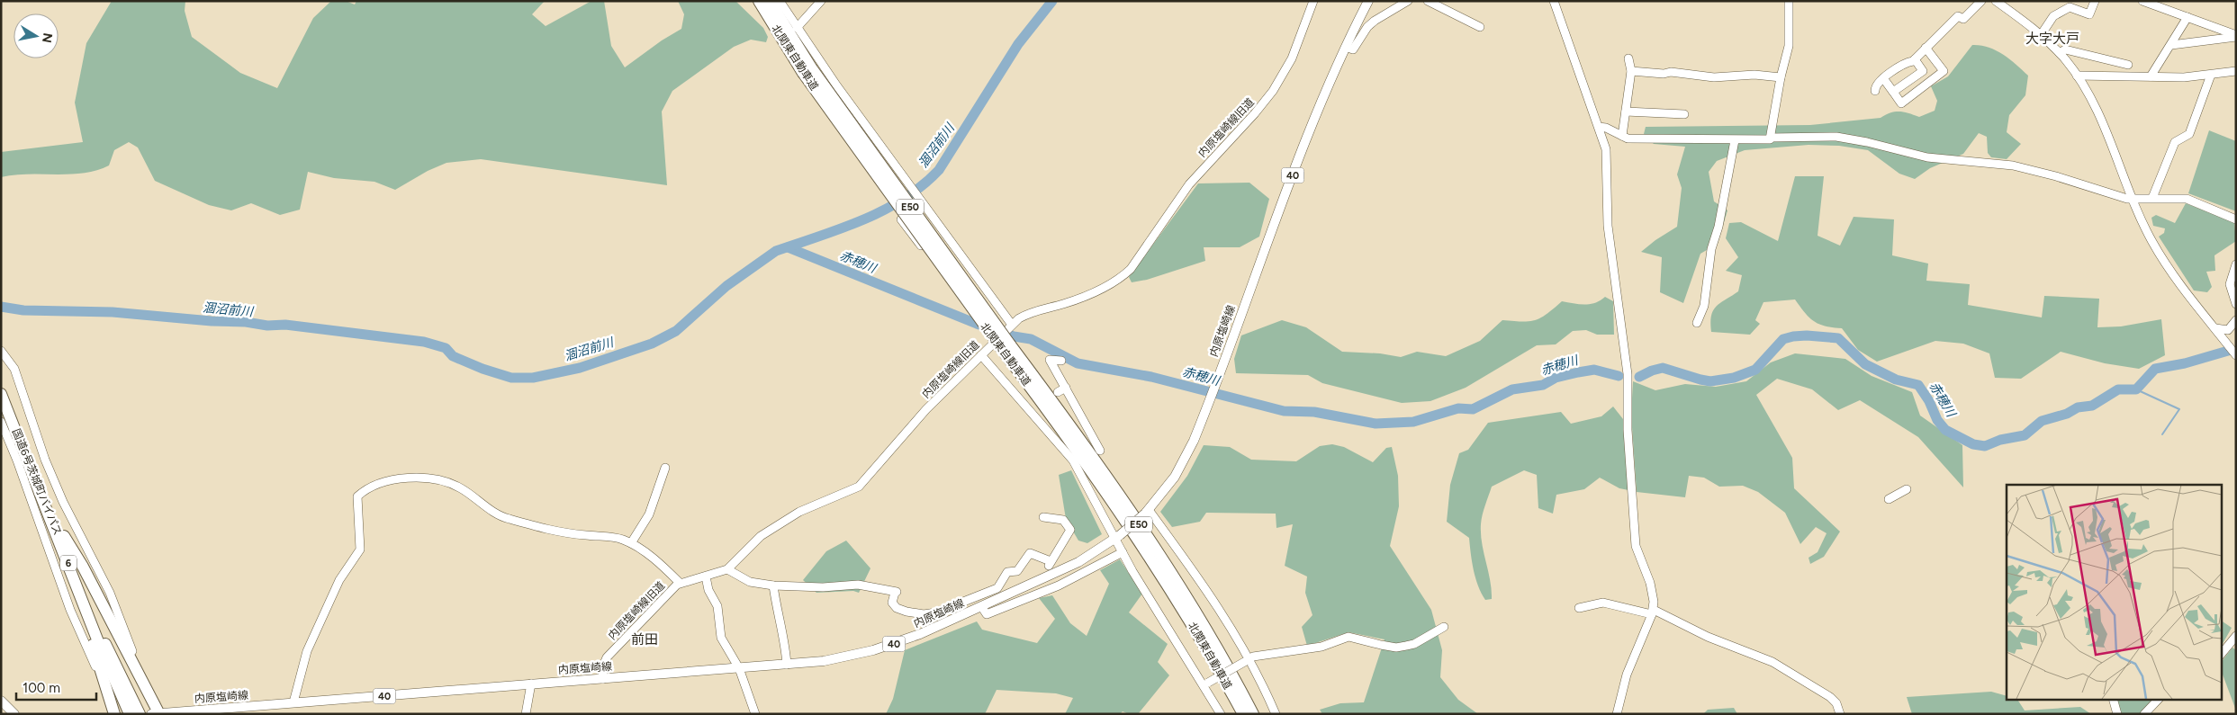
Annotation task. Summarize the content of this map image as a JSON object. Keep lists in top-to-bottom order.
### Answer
{
  "streets": {
    "highway": [
      "北関東自動車道",
      "E50",
      "国道6号茨城町バイパス",
      "6"
    ],
    "main road": ["40", "内原塩崎線"],
    "street": ["内原塩崎線旧道"]
  },
  "crossings": [
    ["内原塩崎線旧道", "内原塩崎線"]
  ],
  "districts": ["大字大戸", "前田"],
  "water": ["涸沼前川", "赤穂川"],
  "scale_bar": "100 m",
  "north": "right"
}
